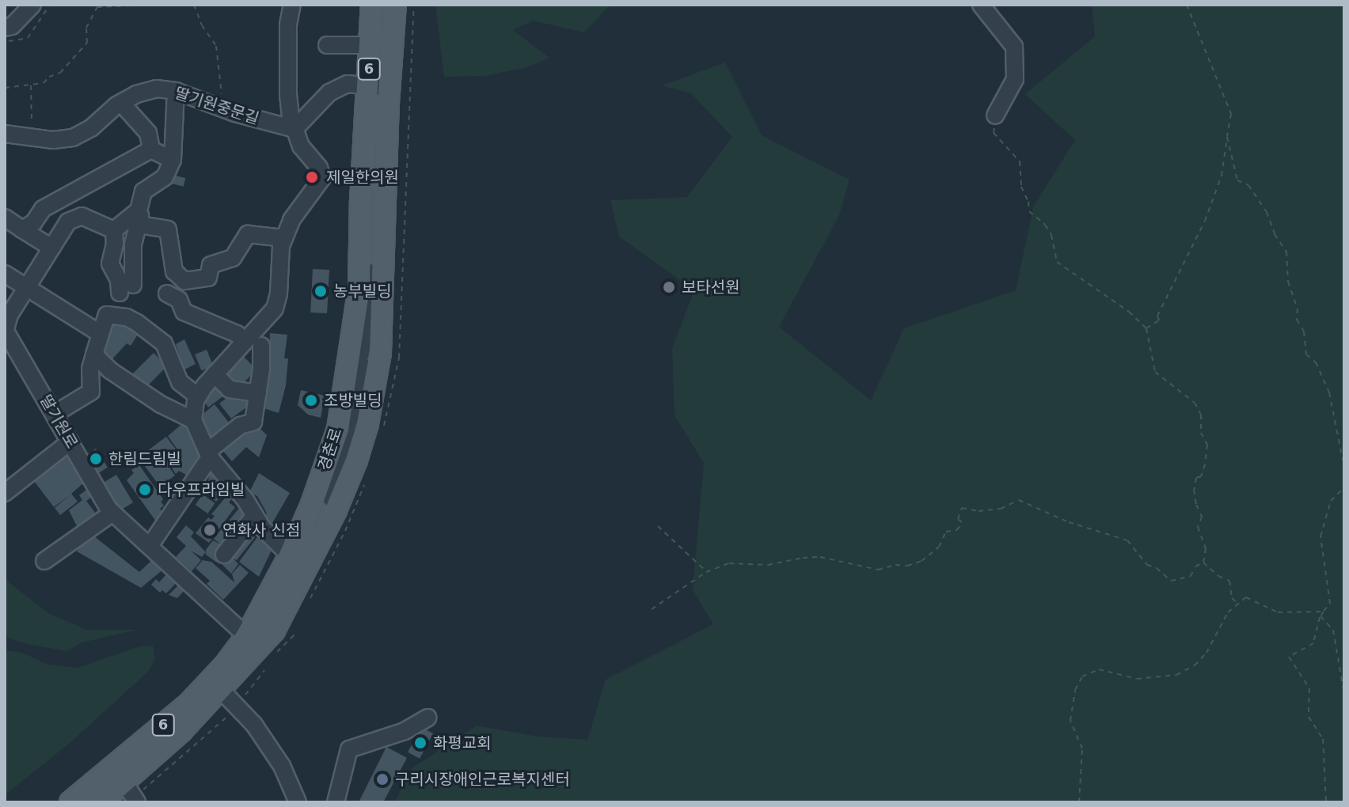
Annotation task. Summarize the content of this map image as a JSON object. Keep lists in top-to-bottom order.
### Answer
{
  "streets": {
    "main road": ["6", "경춘로"],
    "street": ["딸기원중문길", "딸기원로"]
  },
  "crossings": [
    ["딸기원로", "경춘로"]
  ],
  "places": [
    "제일한의원",
    "보타선원",
    "농부빌딩",
    "조방빌딩",
    "한림드림빌",
    "다우프라임빌",
    "연화사 신점",
    "화평교회",
    "구리시장애인근로복지센터"
  ]
}
